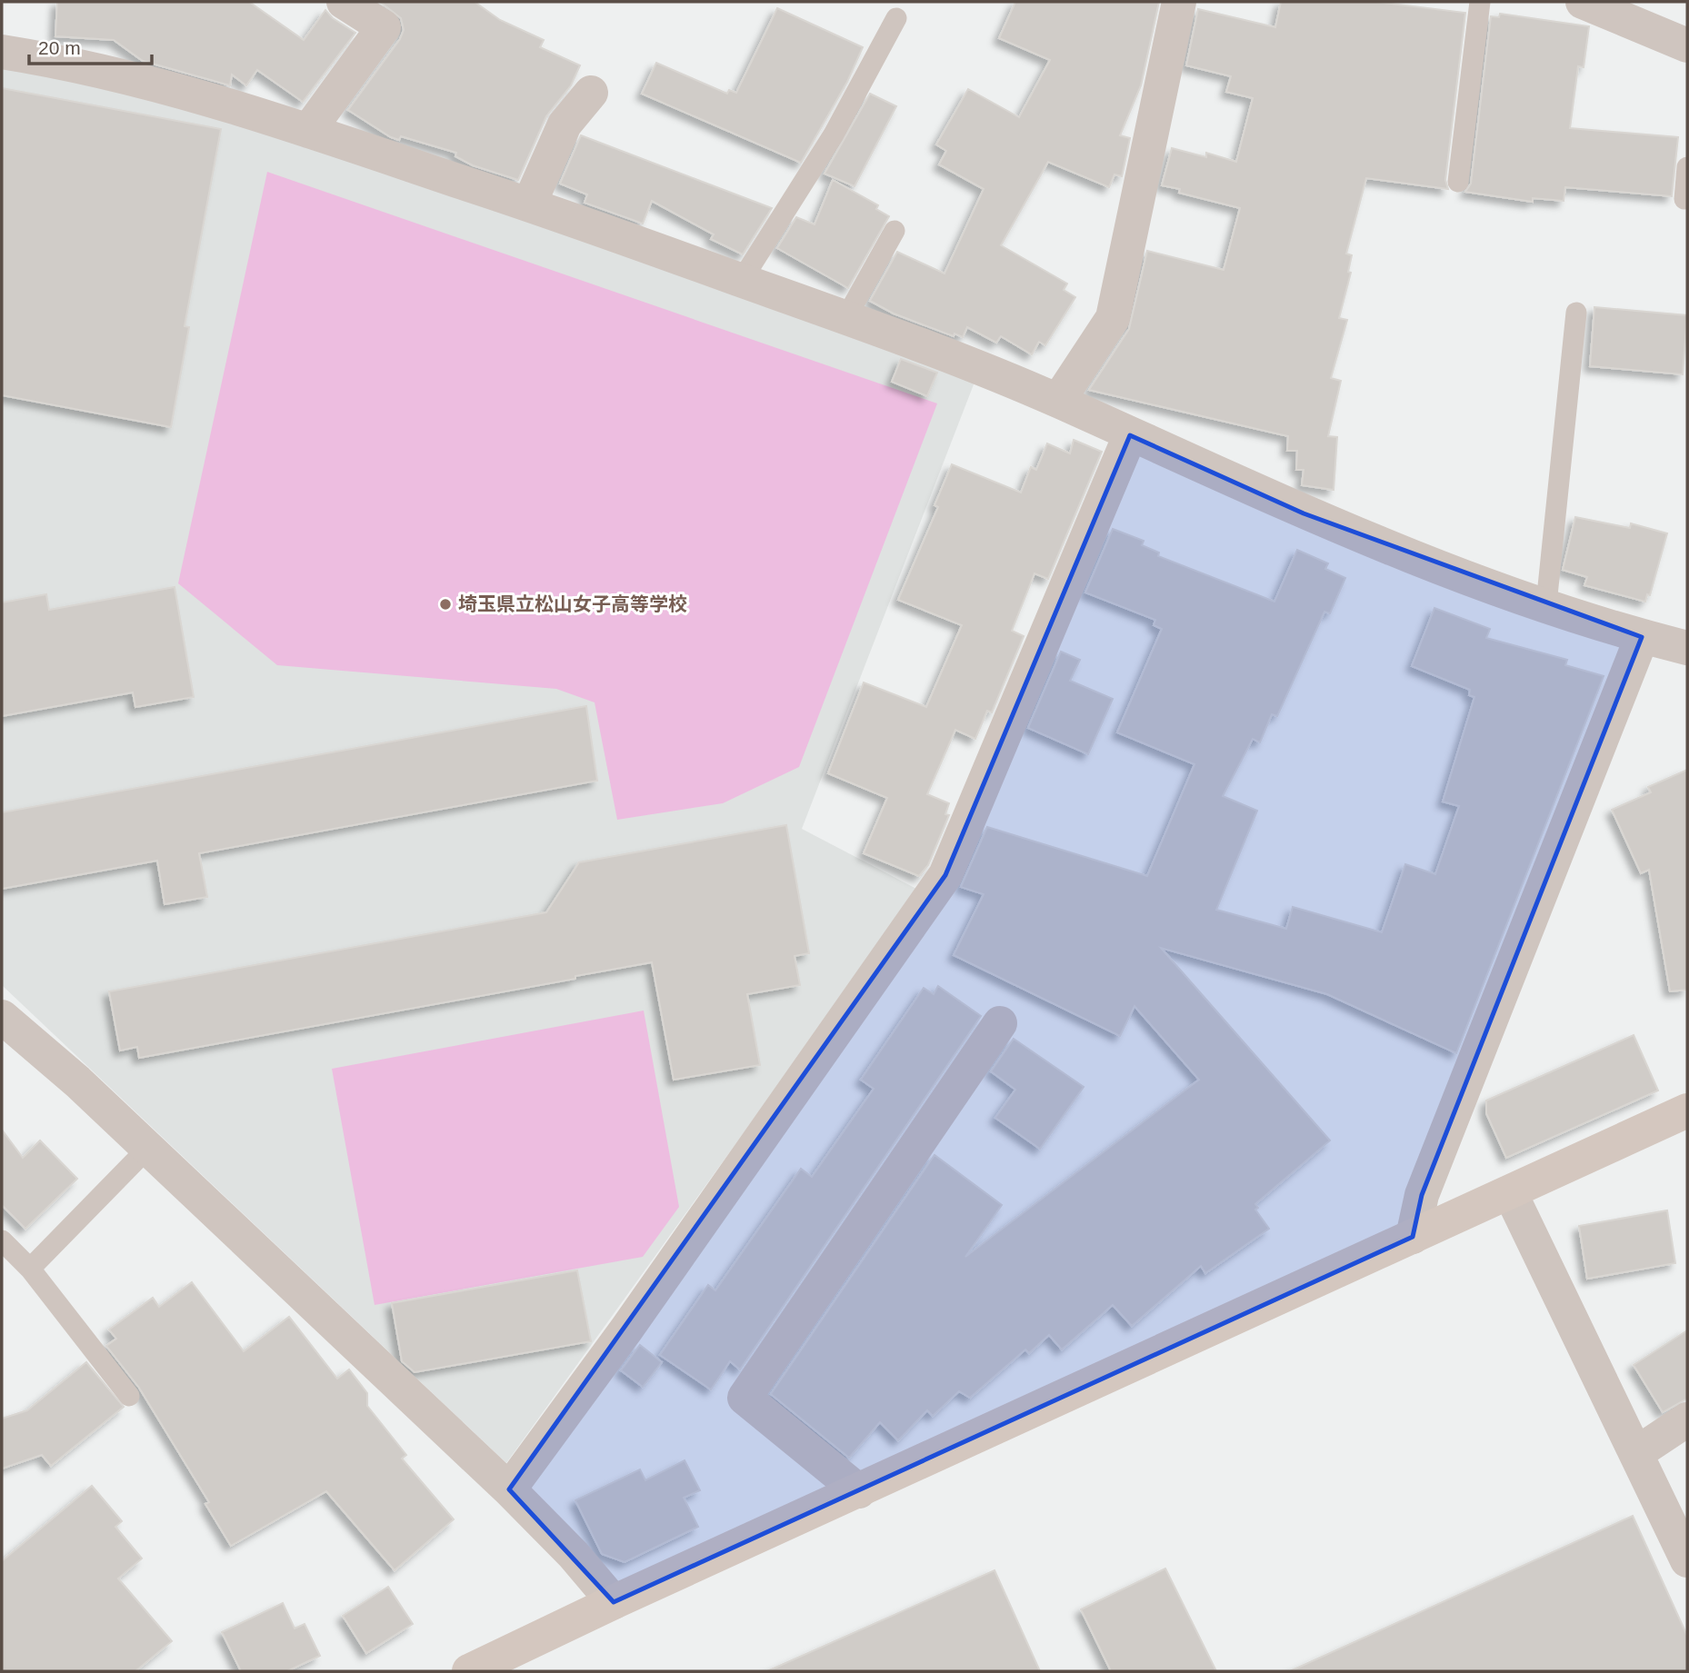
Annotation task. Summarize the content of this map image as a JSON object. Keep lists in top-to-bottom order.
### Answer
{
  "places": ["埼玉県立松山女子高等学校"],
  "scale_bar": "20 m"
}
